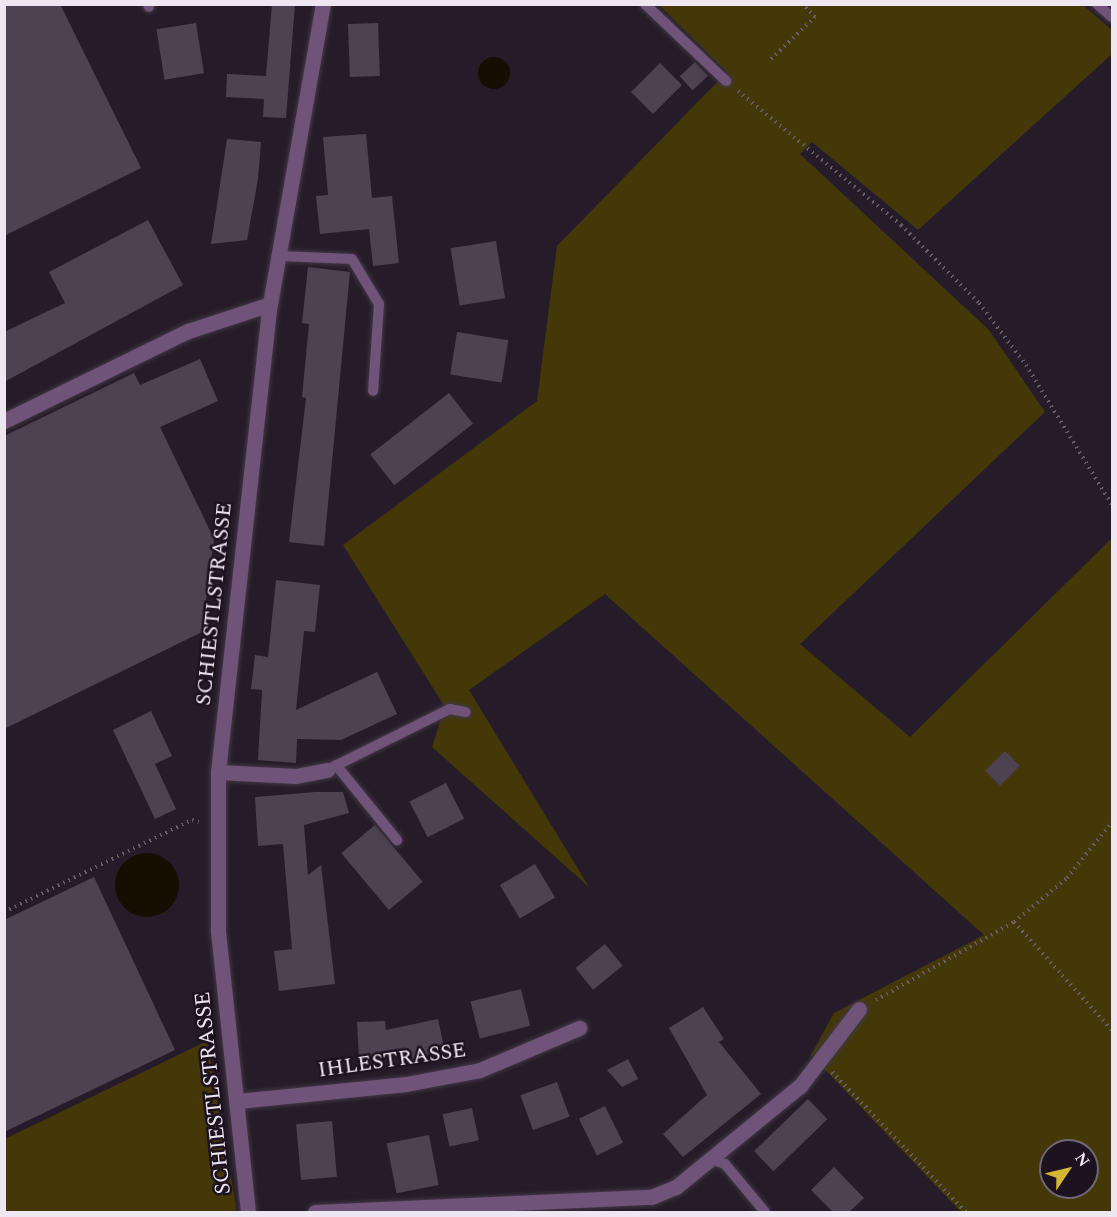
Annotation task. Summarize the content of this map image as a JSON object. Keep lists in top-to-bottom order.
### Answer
{
  "streets": {
    "street": ["SCHIESTLSTRASSE", "IHLESTRASSE"]
  },
  "crossings": [
    ["SCHIESTLSTRASSE", "IHLESTRASSE"]
  ],
  "north": "top right"
}
